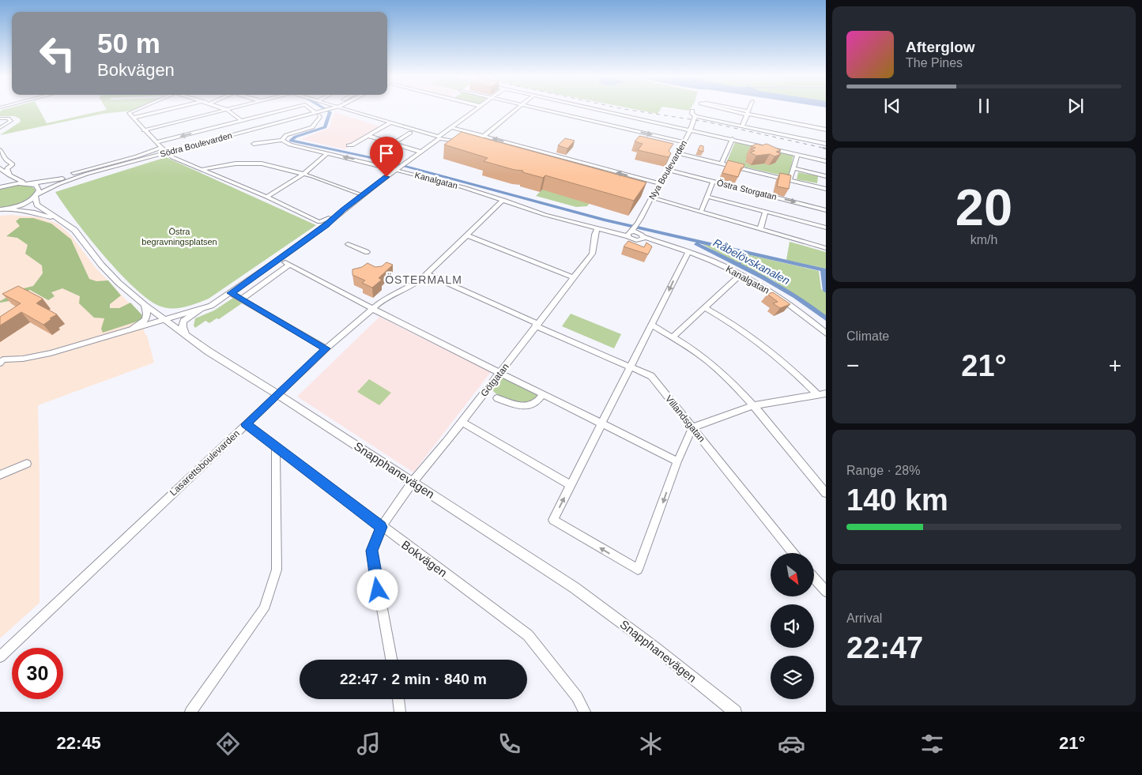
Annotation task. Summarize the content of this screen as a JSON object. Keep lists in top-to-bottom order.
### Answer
{
  "streets": {
    "main road": ["Södra Boulevarden", "Snapphanevägen"],
    "street": [
      "Nya Boulevarden",
      "Kanalgatan",
      "Östra Storgatan",
      "Götgatan",
      "Villandsgatan",
      "Lasarettsboulevarden",
      "Bokvägen"
    ]
  },
  "crossings": [
    ["Södra Boulevarden", "Snapphanevägen"],
    ["Nya Boulevarden", "Kanalgatan"],
    ["Nya Boulevarden", "Östra Storgatan"],
    ["Kanalgatan", "Götgatan"],
    ["Kanalgatan", "Lasarettsboulevarden"],
    ["Götgatan", "Villandsgatan"],
    ["Götgatan", "Snapphanevägen"],
    ["Götgatan", "Bokvägen"],
    ["Villandsgatan", "Lasarettsboulevarden"],
    ["Lasarettsboulevarden", "Snapphanevägen"],
    ["Lasarettsboulevarden", "Bokvägen"]
  ],
  "districts": ["ÖSTERMALM"],
  "water": ["Råbelövskanalen"],
  "parks": ["Östra begravningsplatsen"],
  "north": "bottom right",
  "page": {
    "turn": ["50 m", "Bokvägen"],
    "song": ["Afterglow", "The Pines"],
    "tile": [
      ["20", "km/h"],
      "Climate",
      ["Range · 28%", "140 km"],
      ["Arrival", "22:47"]
    ],
    "heat": ["−", "21°", "+"],
    "limit": "30",
    "trip": "22:47 · 2 min · 840 m",
    "tabs": ["22:45", "21°"]
  }
}
